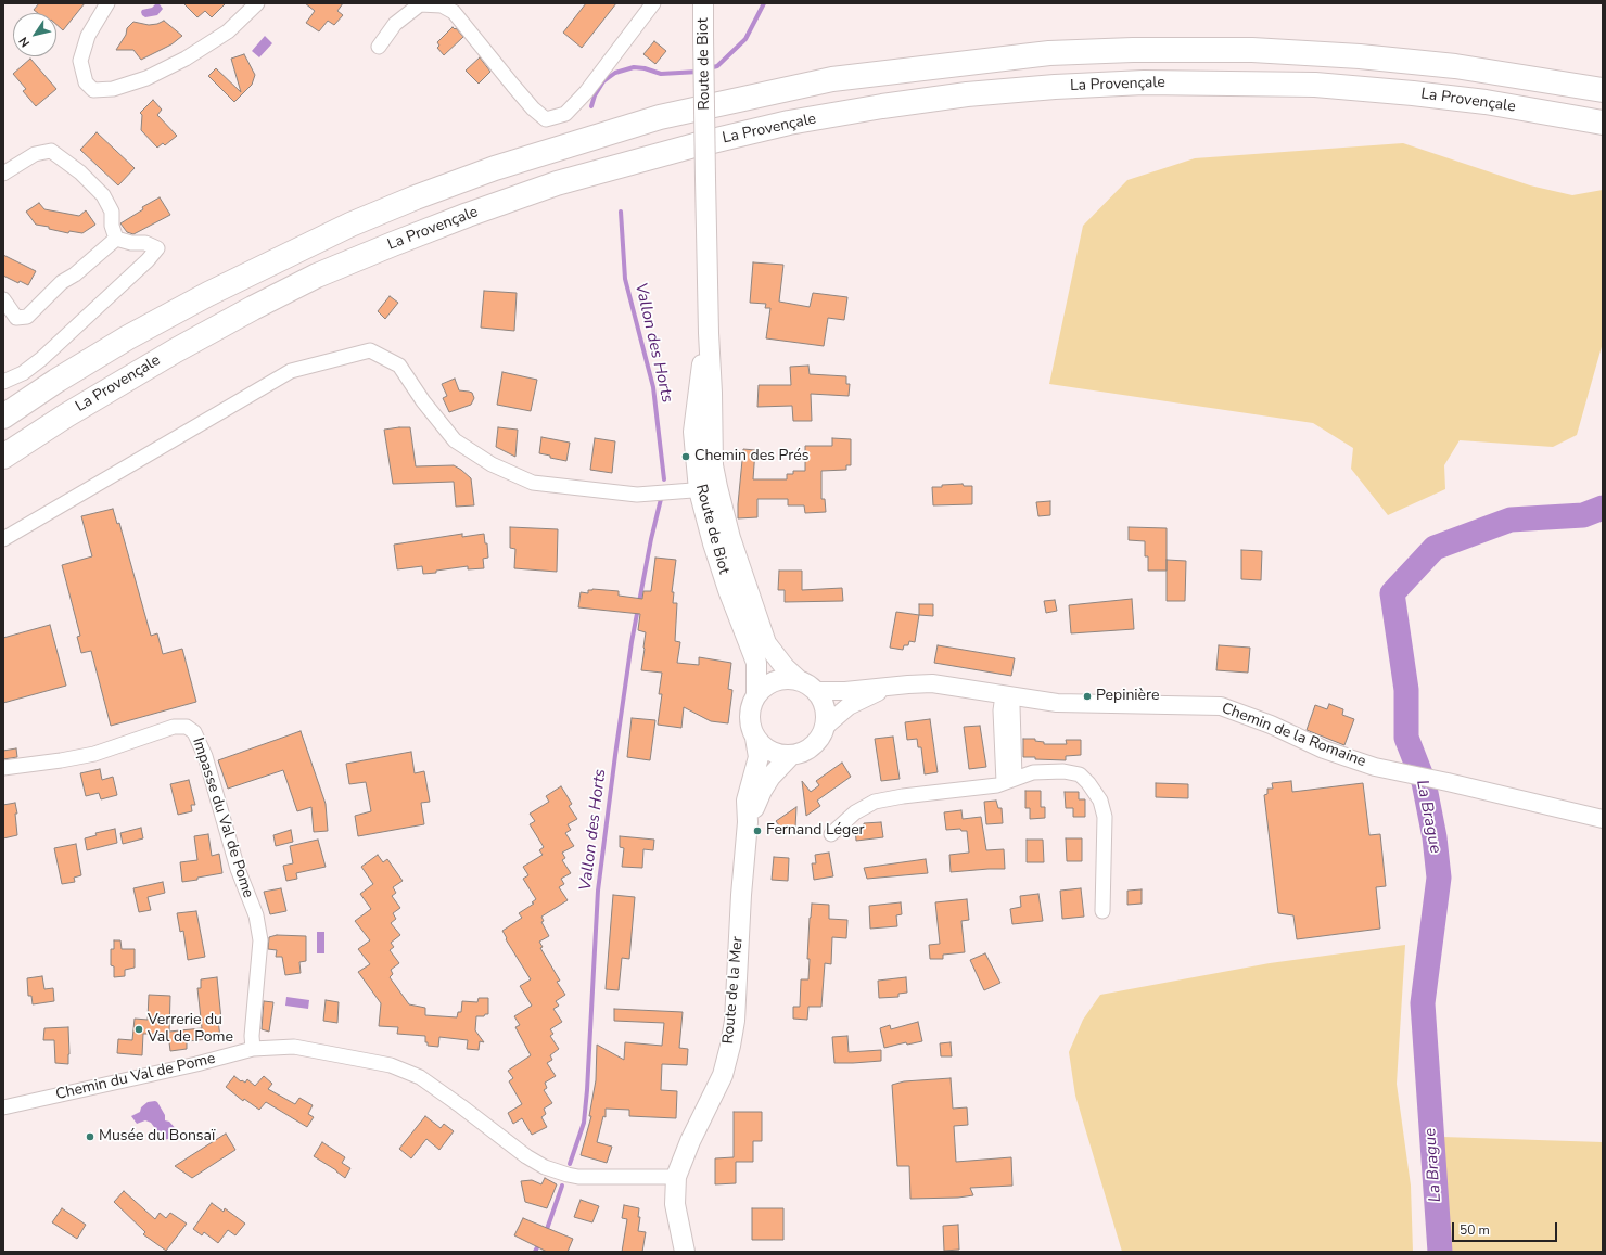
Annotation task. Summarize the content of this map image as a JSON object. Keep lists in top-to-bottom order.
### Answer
{
  "streets": {
    "highway": ["La Provençale"],
    "main road": ["Route de Biot", "Route de la Mer"],
    "street": ["Chemin de la Romaine", "Impasse du Val de Pome", "Chemin du Val de Pome"]
  },
  "crossings": [
    ["Route de Biot", "Chemin de la Romaine"],
    ["Impasse du Val de Pome", "Chemin du Val de Pome"],
    ["Route de la Mer", "Chemin du Val de Pome"]
  ],
  "water": ["Vallon des Horts", "La Brague"],
  "places": [
    "Chemin des Prés",
    "Pepinière",
    "Fernand Léger",
    "Verrerie du Val de Pome",
    "Musée du Bonsaï"
  ],
  "scale_bar": "50 m",
  "north": "bottom left"
}
